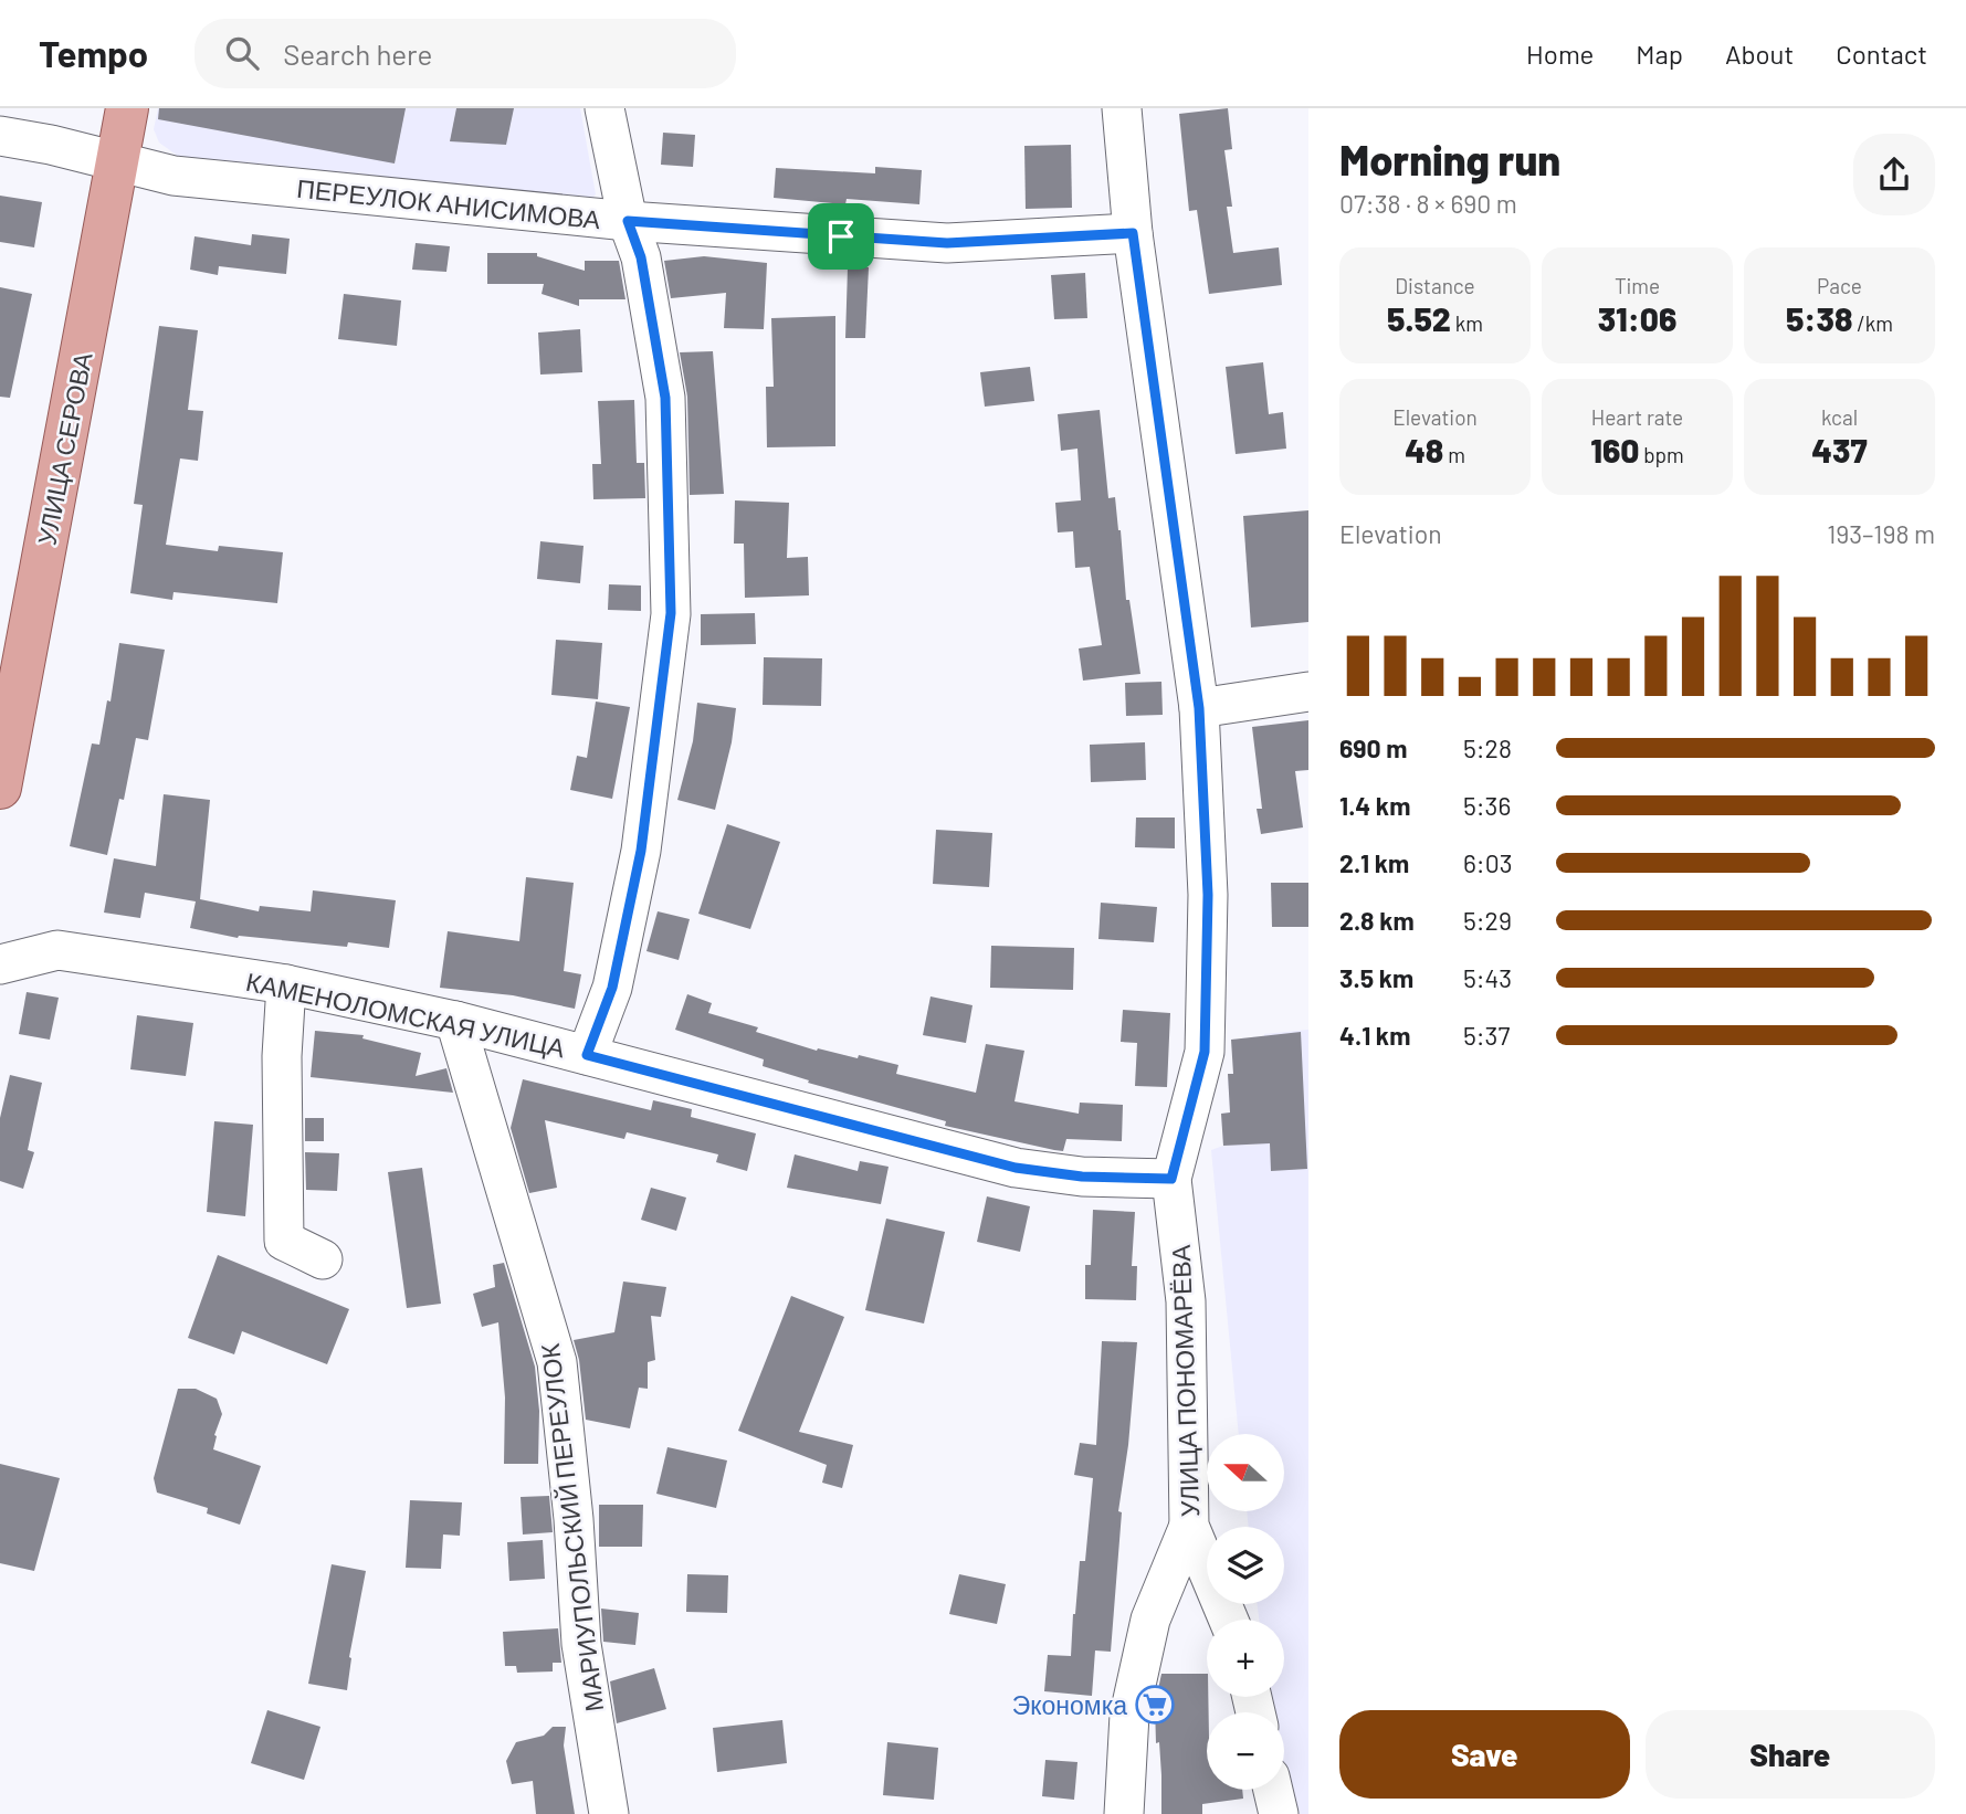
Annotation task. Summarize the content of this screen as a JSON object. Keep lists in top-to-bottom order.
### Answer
{
  "streets": {
    "main road": ["УЛИЦА СЕРОВА"],
    "street": [
      "ПЕРЕУЛОК АНИСИМОВА",
      "КАМЕНОЛОМСКАЯ УЛИЦА",
      "УЛИЦА ПОНОМАРЁВА",
      "МАРИУПОЛЬСКИЙ ПЕРЕУЛОК"
    ]
  },
  "crossings": [
    ["ПЕРЕУЛОК АНИСИМОВА", "УЛИЦА СЕРОВА"],
    ["ПЕРЕУЛОК АНИСИМОВА", "УЛИЦА ПОНОМАРЁВА"],
    ["КАМЕНОЛОМСКАЯ УЛИЦА", "УЛИЦА ПОНОМАРЁВА"],
    ["КАМЕНОЛОМСКАЯ УЛИЦА", "МАРИУПОЛЬСКИЙ ПЕРЕУЛОК"]
  ],
  "places": {
    "supermarket": ["Экономка"]
  },
  "north": "left",
  "page": {
    "header": "Tempo",
    "search": "Search here",
    "nav": [
      "Home",
      "Map",
      "About",
      "Contact"
    ],
    "heading": ["Morning run", "07:38 · 8 × 690 m"],
    "stats": [
      ["Distance", "5.52 km"],
      ["Time", "31:06"],
      ["Pace", "5:38 /km"],
      ["Elevation", "48 m"],
      ["Heart rate", "160 bpm"],
      ["kcal", "437"]
    ],
    "chart": ["Elevation", "193–198 m"],
    "list": [
      {
        "name": "690 m",
        "note": "5:28"
      },
      {
        "name": "1.4 km",
        "note": "5:36"
      },
      {
        "name": "2.1 km",
        "note": "6:03"
      },
      {
        "name": "2.8 km",
        "note": "5:29"
      },
      {
        "name": "3.5 km",
        "note": "5:43"
      },
      {
        "name": "4.1 km",
        "note": "5:37"
      }
    ],
    "map_buttons": ["+", "−"],
    "buttons": ["Save", "Share"]
  }
}
